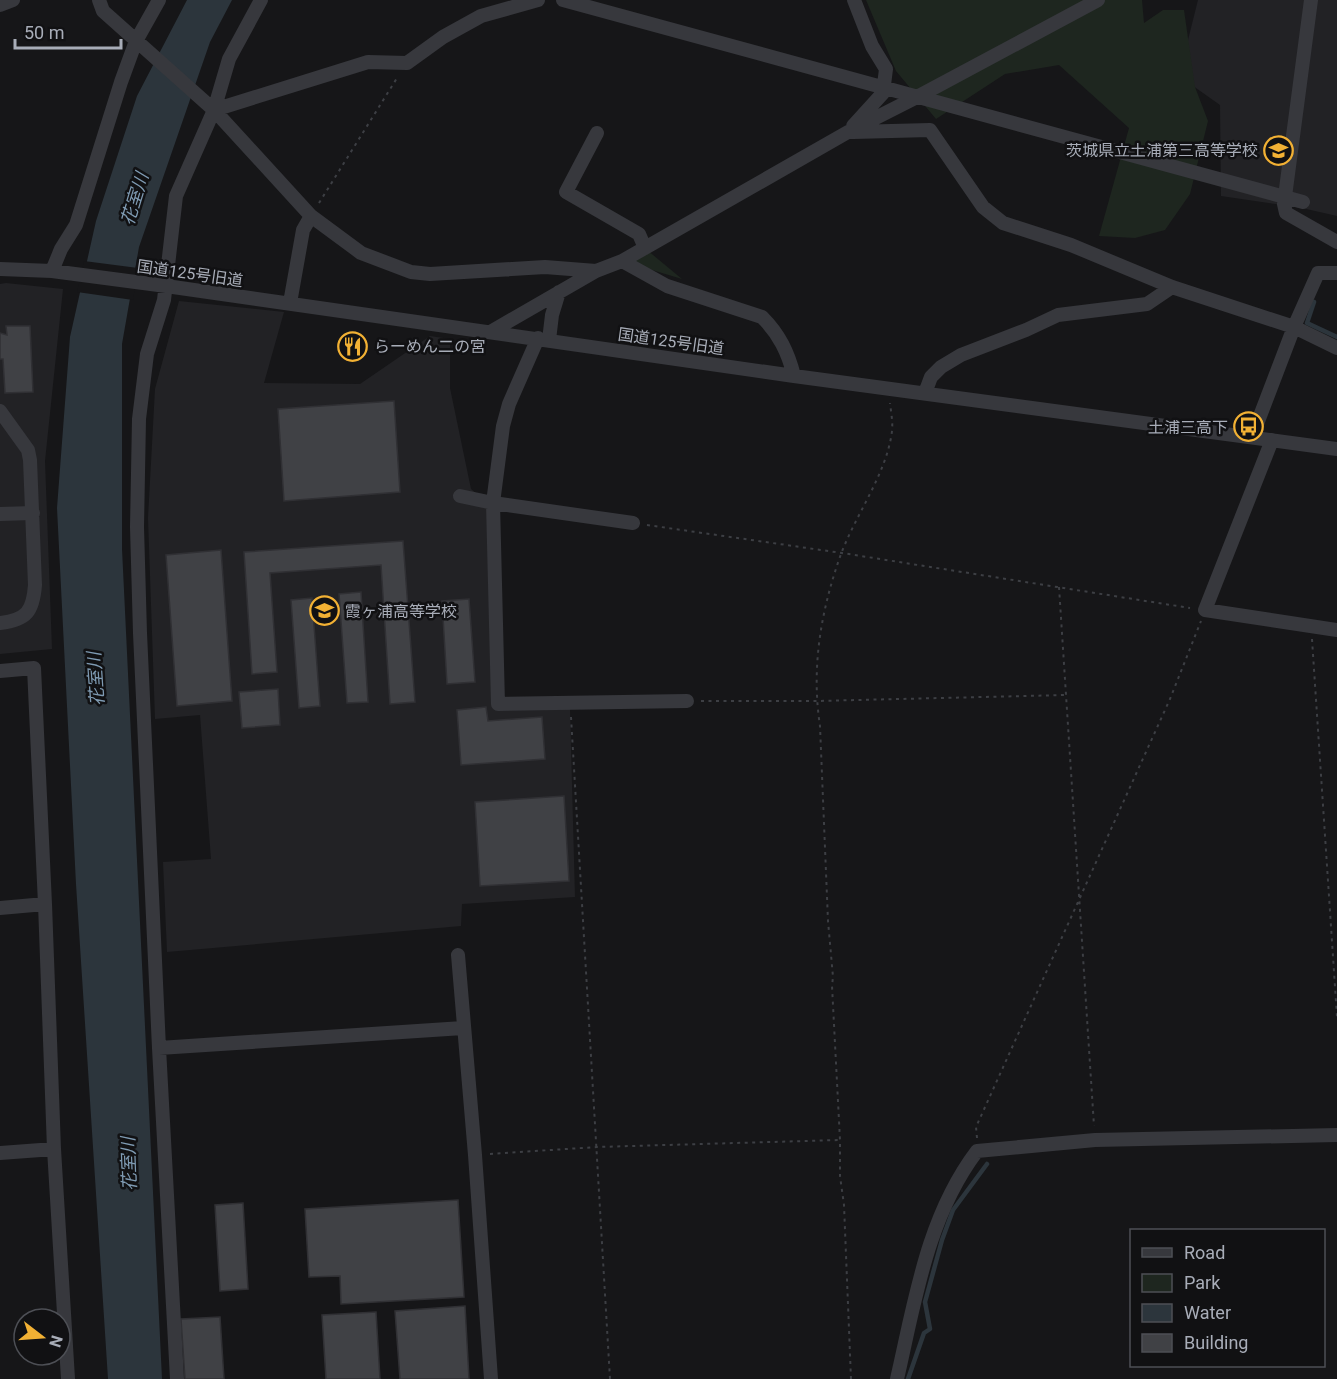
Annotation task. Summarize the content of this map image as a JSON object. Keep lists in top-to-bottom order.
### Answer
{
  "streets": {
    "street": ["国道125号旧道"]
  },
  "water": ["花室川"],
  "places": {
    "school or university": ["茨城県立土浦第三高等学校", "霞ヶ浦高等学校"],
    "restaurant": ["らーめん二の宮"],
    "bus stop": ["土浦三高下"]
  },
  "legend": [
    "Road",
    "Park",
    "Water",
    "Building"
  ],
  "scale_bar": "50 m",
  "north": "right"
}
